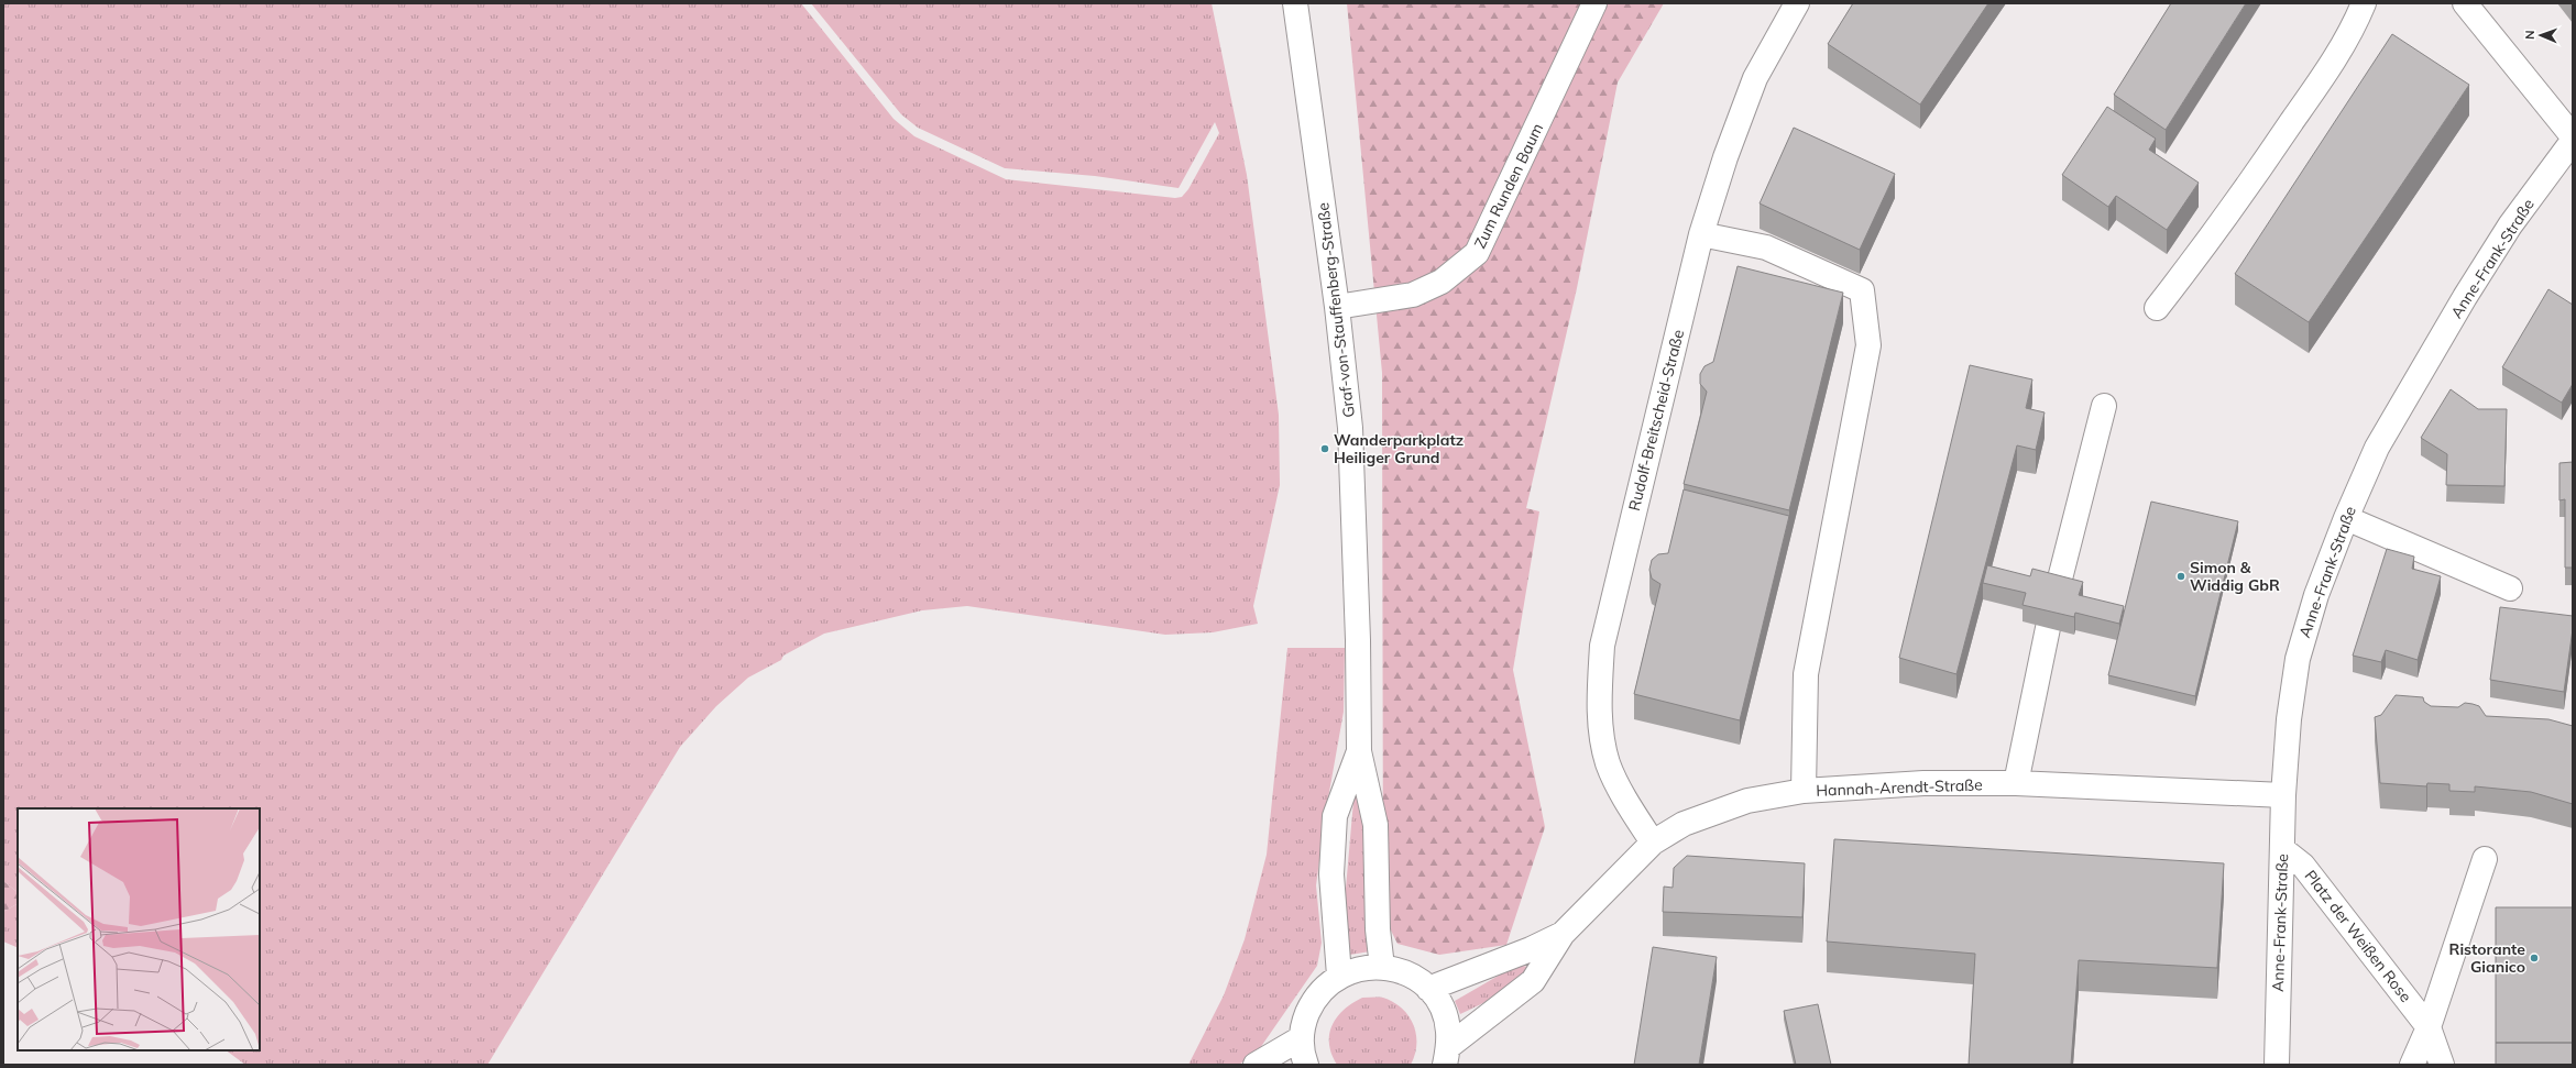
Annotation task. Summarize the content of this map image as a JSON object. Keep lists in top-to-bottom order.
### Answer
{
  "streets": {
    "street": [
      "Zum Runden Baum",
      "Anne-Frank-Straße",
      "Graf-von-Stauffenberg-Straße",
      "Rudolf-Breitscheid-Straße",
      "Hannah-Arendt-Straße",
      "Platz der Weißen Rose"
    ]
  },
  "crossings": [
    ["Zum Runden Baum", "Graf-von-Stauffenberg-Straße"],
    ["Anne-Frank-Straße", "Hannah-Arendt-Straße"],
    ["Anne-Frank-Straße", "Platz der Weißen Rose"],
    ["Rudolf-Breitscheid-Straße", "Hannah-Arendt-Straße"]
  ],
  "places": ["Wanderparkplatz Heiliger Grund", "Simon & Widdig GbR", "Ristorante Gianico"],
  "north": "left"
}
